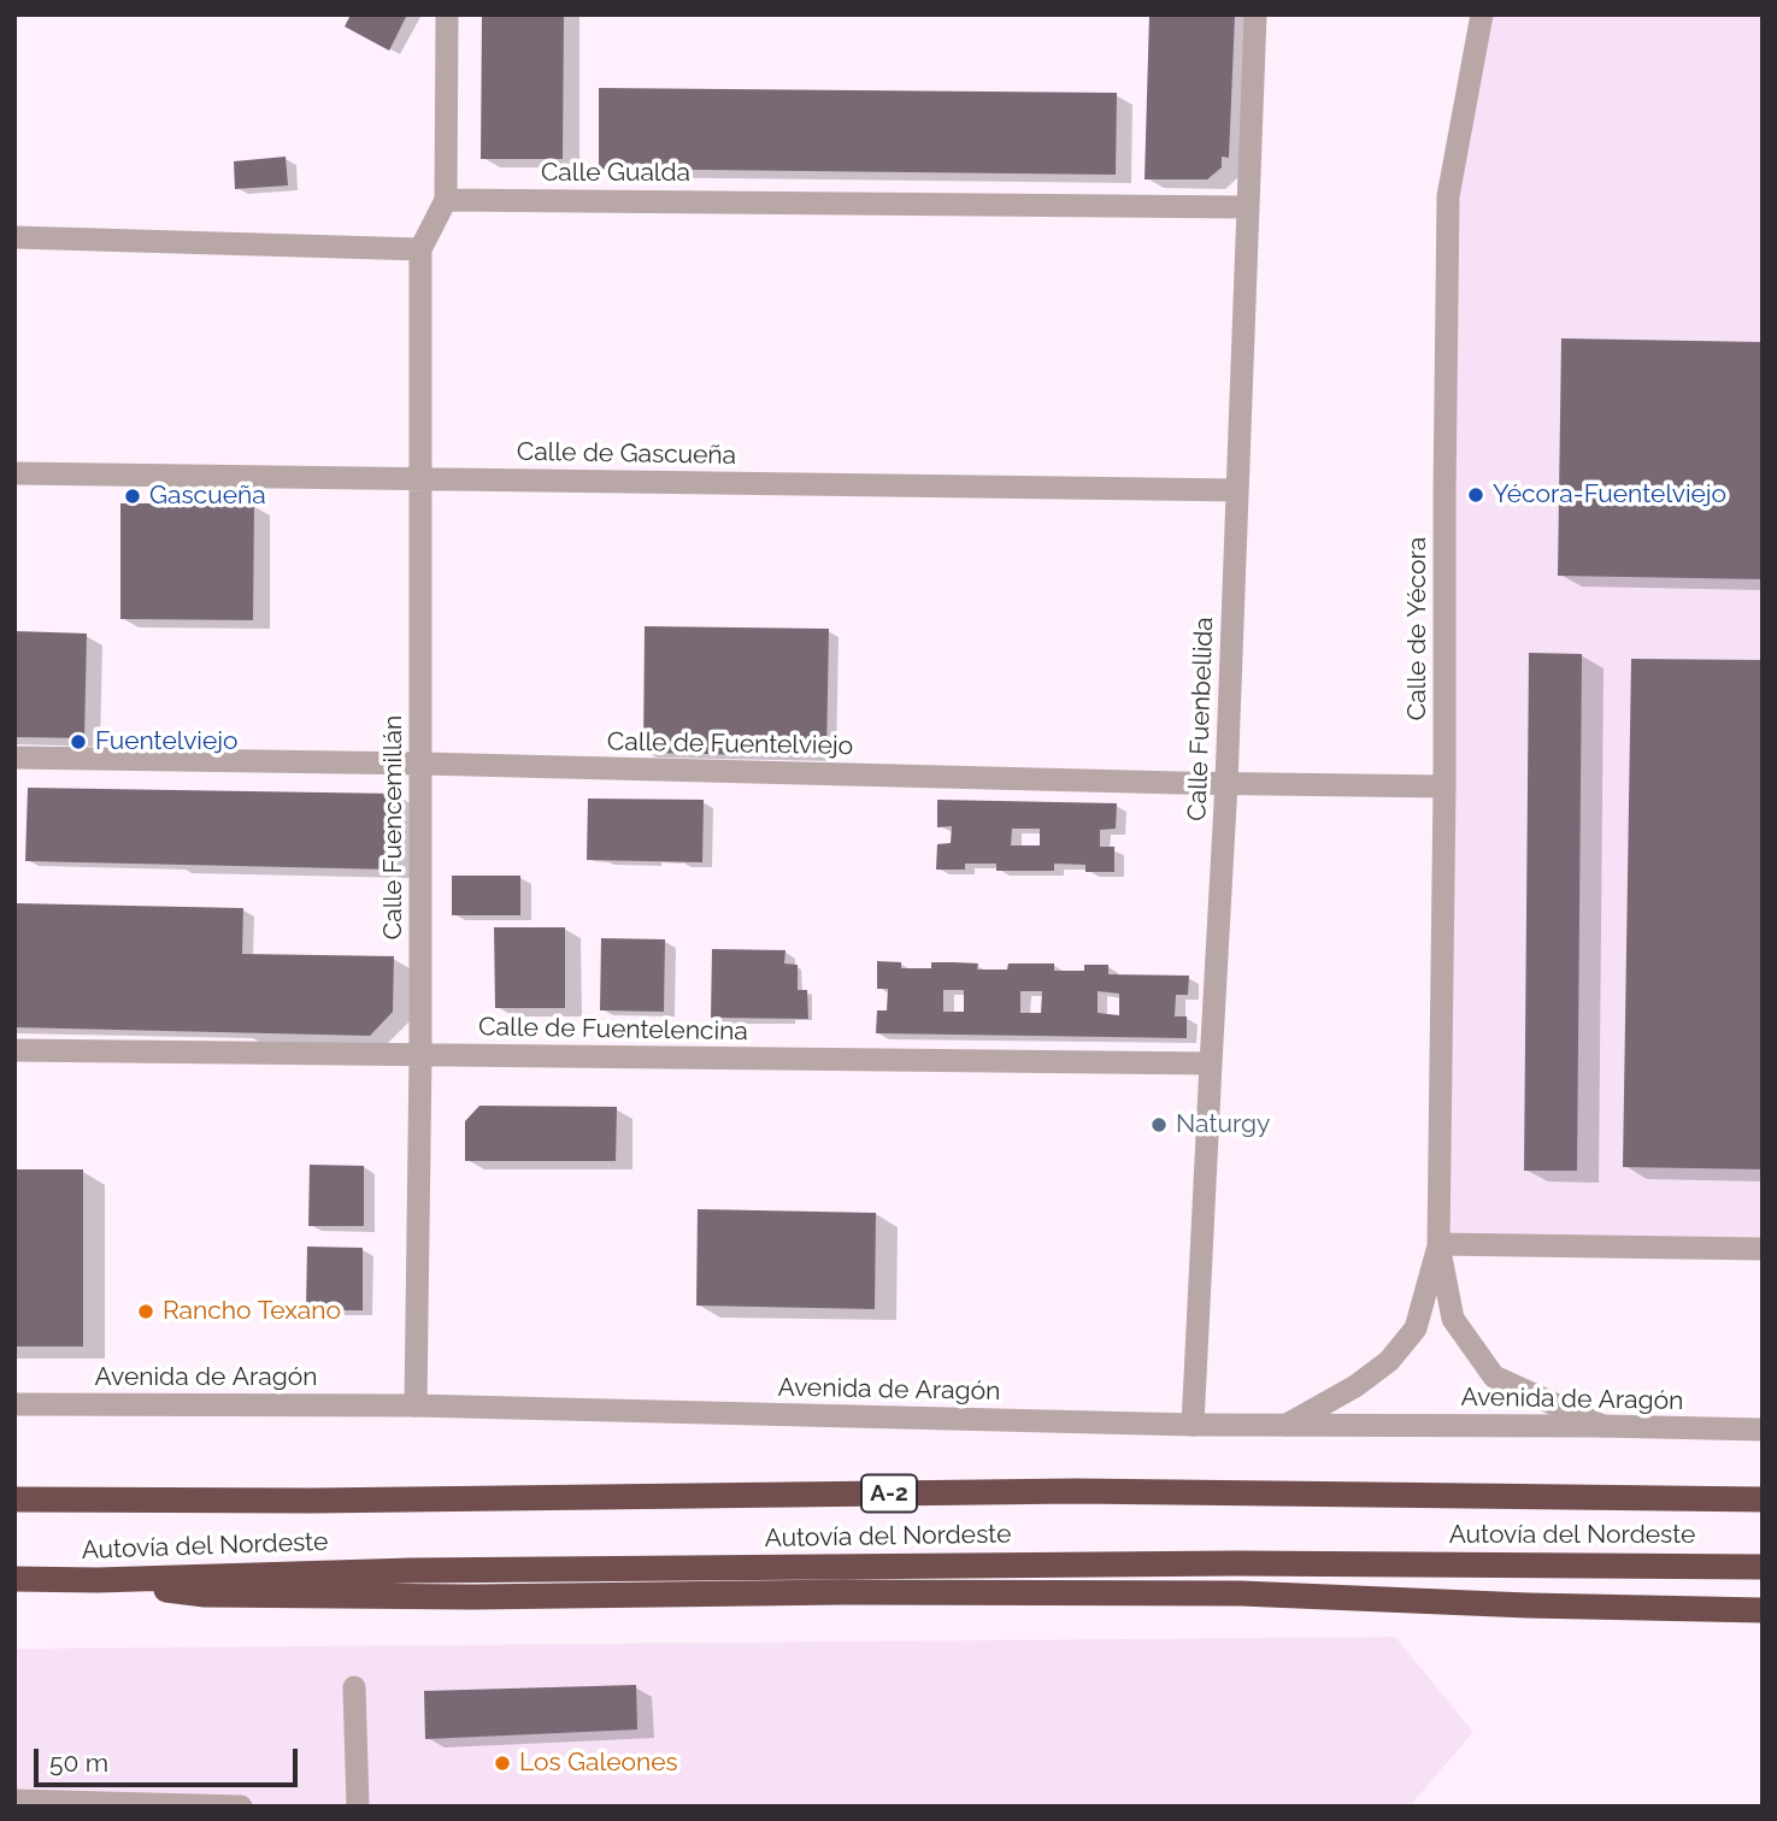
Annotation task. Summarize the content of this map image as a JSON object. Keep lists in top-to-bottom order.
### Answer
{
  "streets": {
    "highway": ["A-2", "Autovía del Nordeste"],
    "street": [
      "Calle Gualda",
      "Calle de Gascueña",
      "Calle de Yécora",
      "Calle Fuenbellida",
      "Calle de Fuentelviejo",
      "Calle Fuencemillán",
      "Calle de Fuentelencina",
      "Avenida de Aragón"
    ]
  },
  "crossings": [
    ["Calle Gualda", "Calle Fuenbellida"],
    ["Calle de Gascueña", "Calle Fuenbellida"],
    ["Calle de Gascueña", "Calle Fuencemillán"],
    ["Calle de Yécora", "Calle de Fuentelviejo"],
    ["Calle de Yécora", "Avenida de Aragón"],
    ["Calle Fuenbellida", "Calle de Fuentelviejo"],
    ["Calle Fuenbellida", "Calle de Fuentelencina"],
    ["Calle Fuenbellida", "Avenida de Aragón"],
    ["Calle de Fuentelviejo", "Calle Fuencemillán"],
    ["Calle Fuencemillán", "Calle de Fuentelencina"],
    ["Calle Fuencemillán", "Avenida de Aragón"]
  ],
  "places": [
    "Yécora-Fuentelviejo",
    "Gascueña",
    "Fuentelviejo",
    "Naturgy",
    "Rancho Texano",
    "Los Galeones"
  ],
  "scale_bar": "50 m"
}
